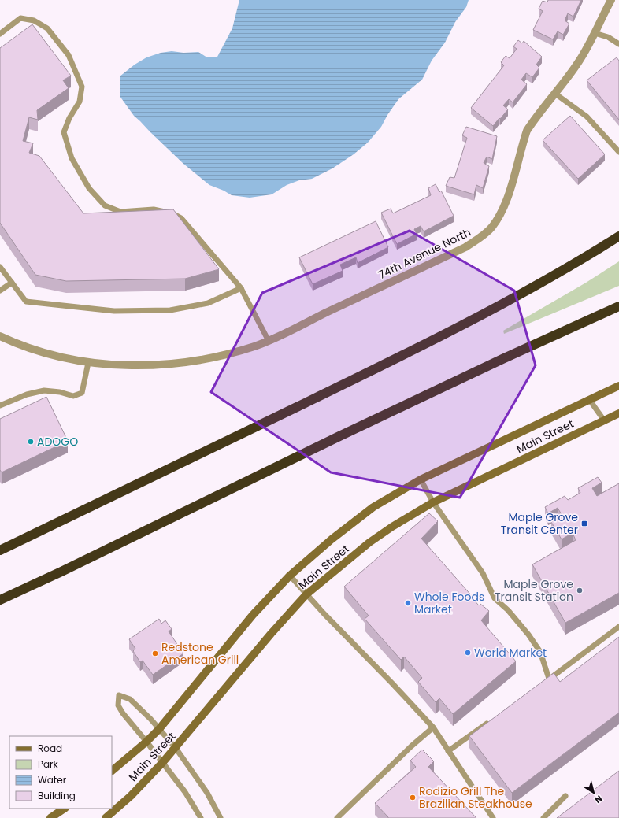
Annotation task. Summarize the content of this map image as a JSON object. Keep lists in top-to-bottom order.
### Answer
{
  "streets": {
    "street": ["74th Avenue North", "Main Street"]
  },
  "places": {
    "other": [
      "ADOGO",
      "Maple Grove Transit Station",
      "Whole Foods Market",
      "World Market",
      "Redstone American Grill",
      "Rodizio Grill The Brazilian Steakhouse"
    ],
    "transit": ["Maple Grove Transit Center"]
  },
  "legend": [
    "Road",
    "Park",
    "Water",
    "Building"
  ],
  "north": "bottom right"
}
